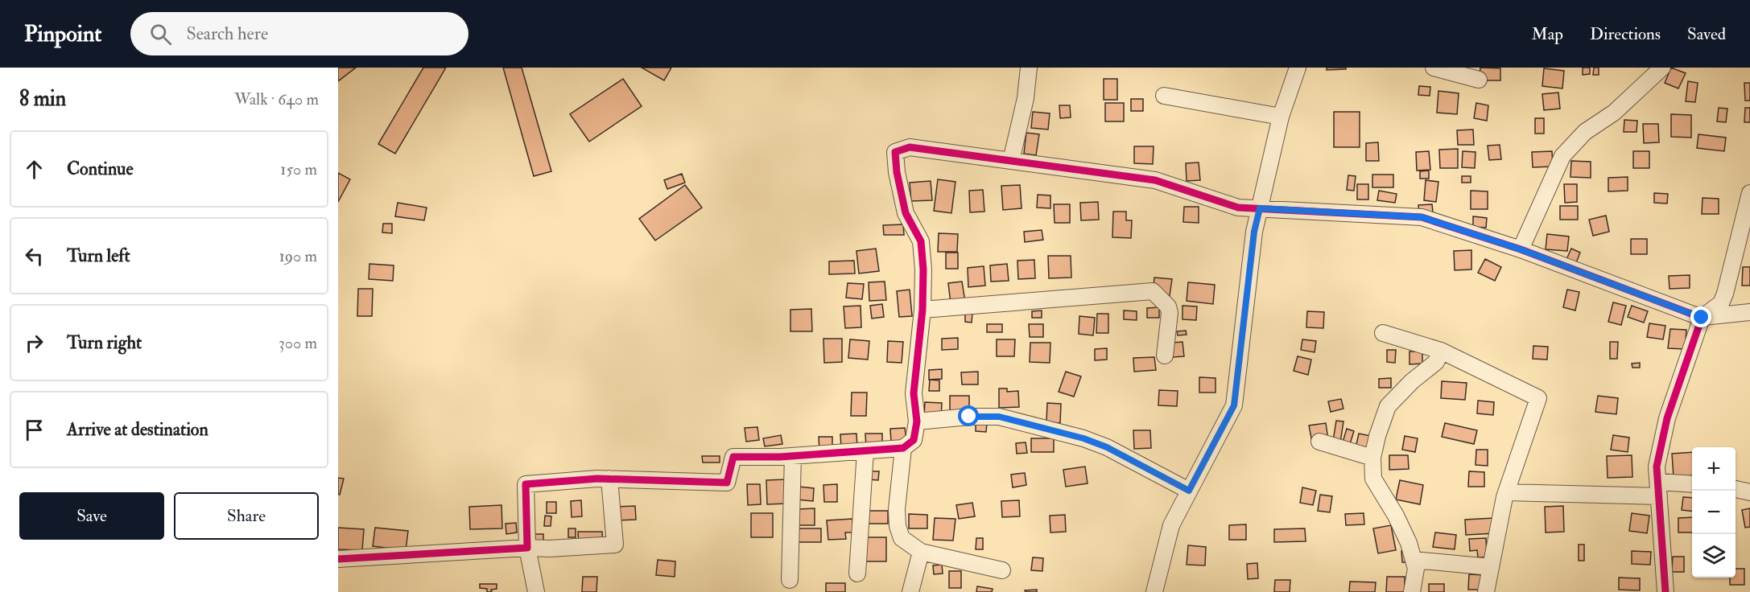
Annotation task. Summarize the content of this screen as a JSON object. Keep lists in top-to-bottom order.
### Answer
{
  "page": {
    "header": "Pinpoint",
    "search": "Search here",
    "nav": ["Map", "Directions", "Saved"],
    "heading": ["8 min", "Walk · 640 m"],
    "list": [
      ["Continue", "150 m"],
      ["Turn left", "190 m"],
      ["Turn right", "300 m"],
      "Arrive at destination"
    ],
    "map_buttons": ["+", "−"],
    "buttons": ["Save", "Share"]
  }
}
